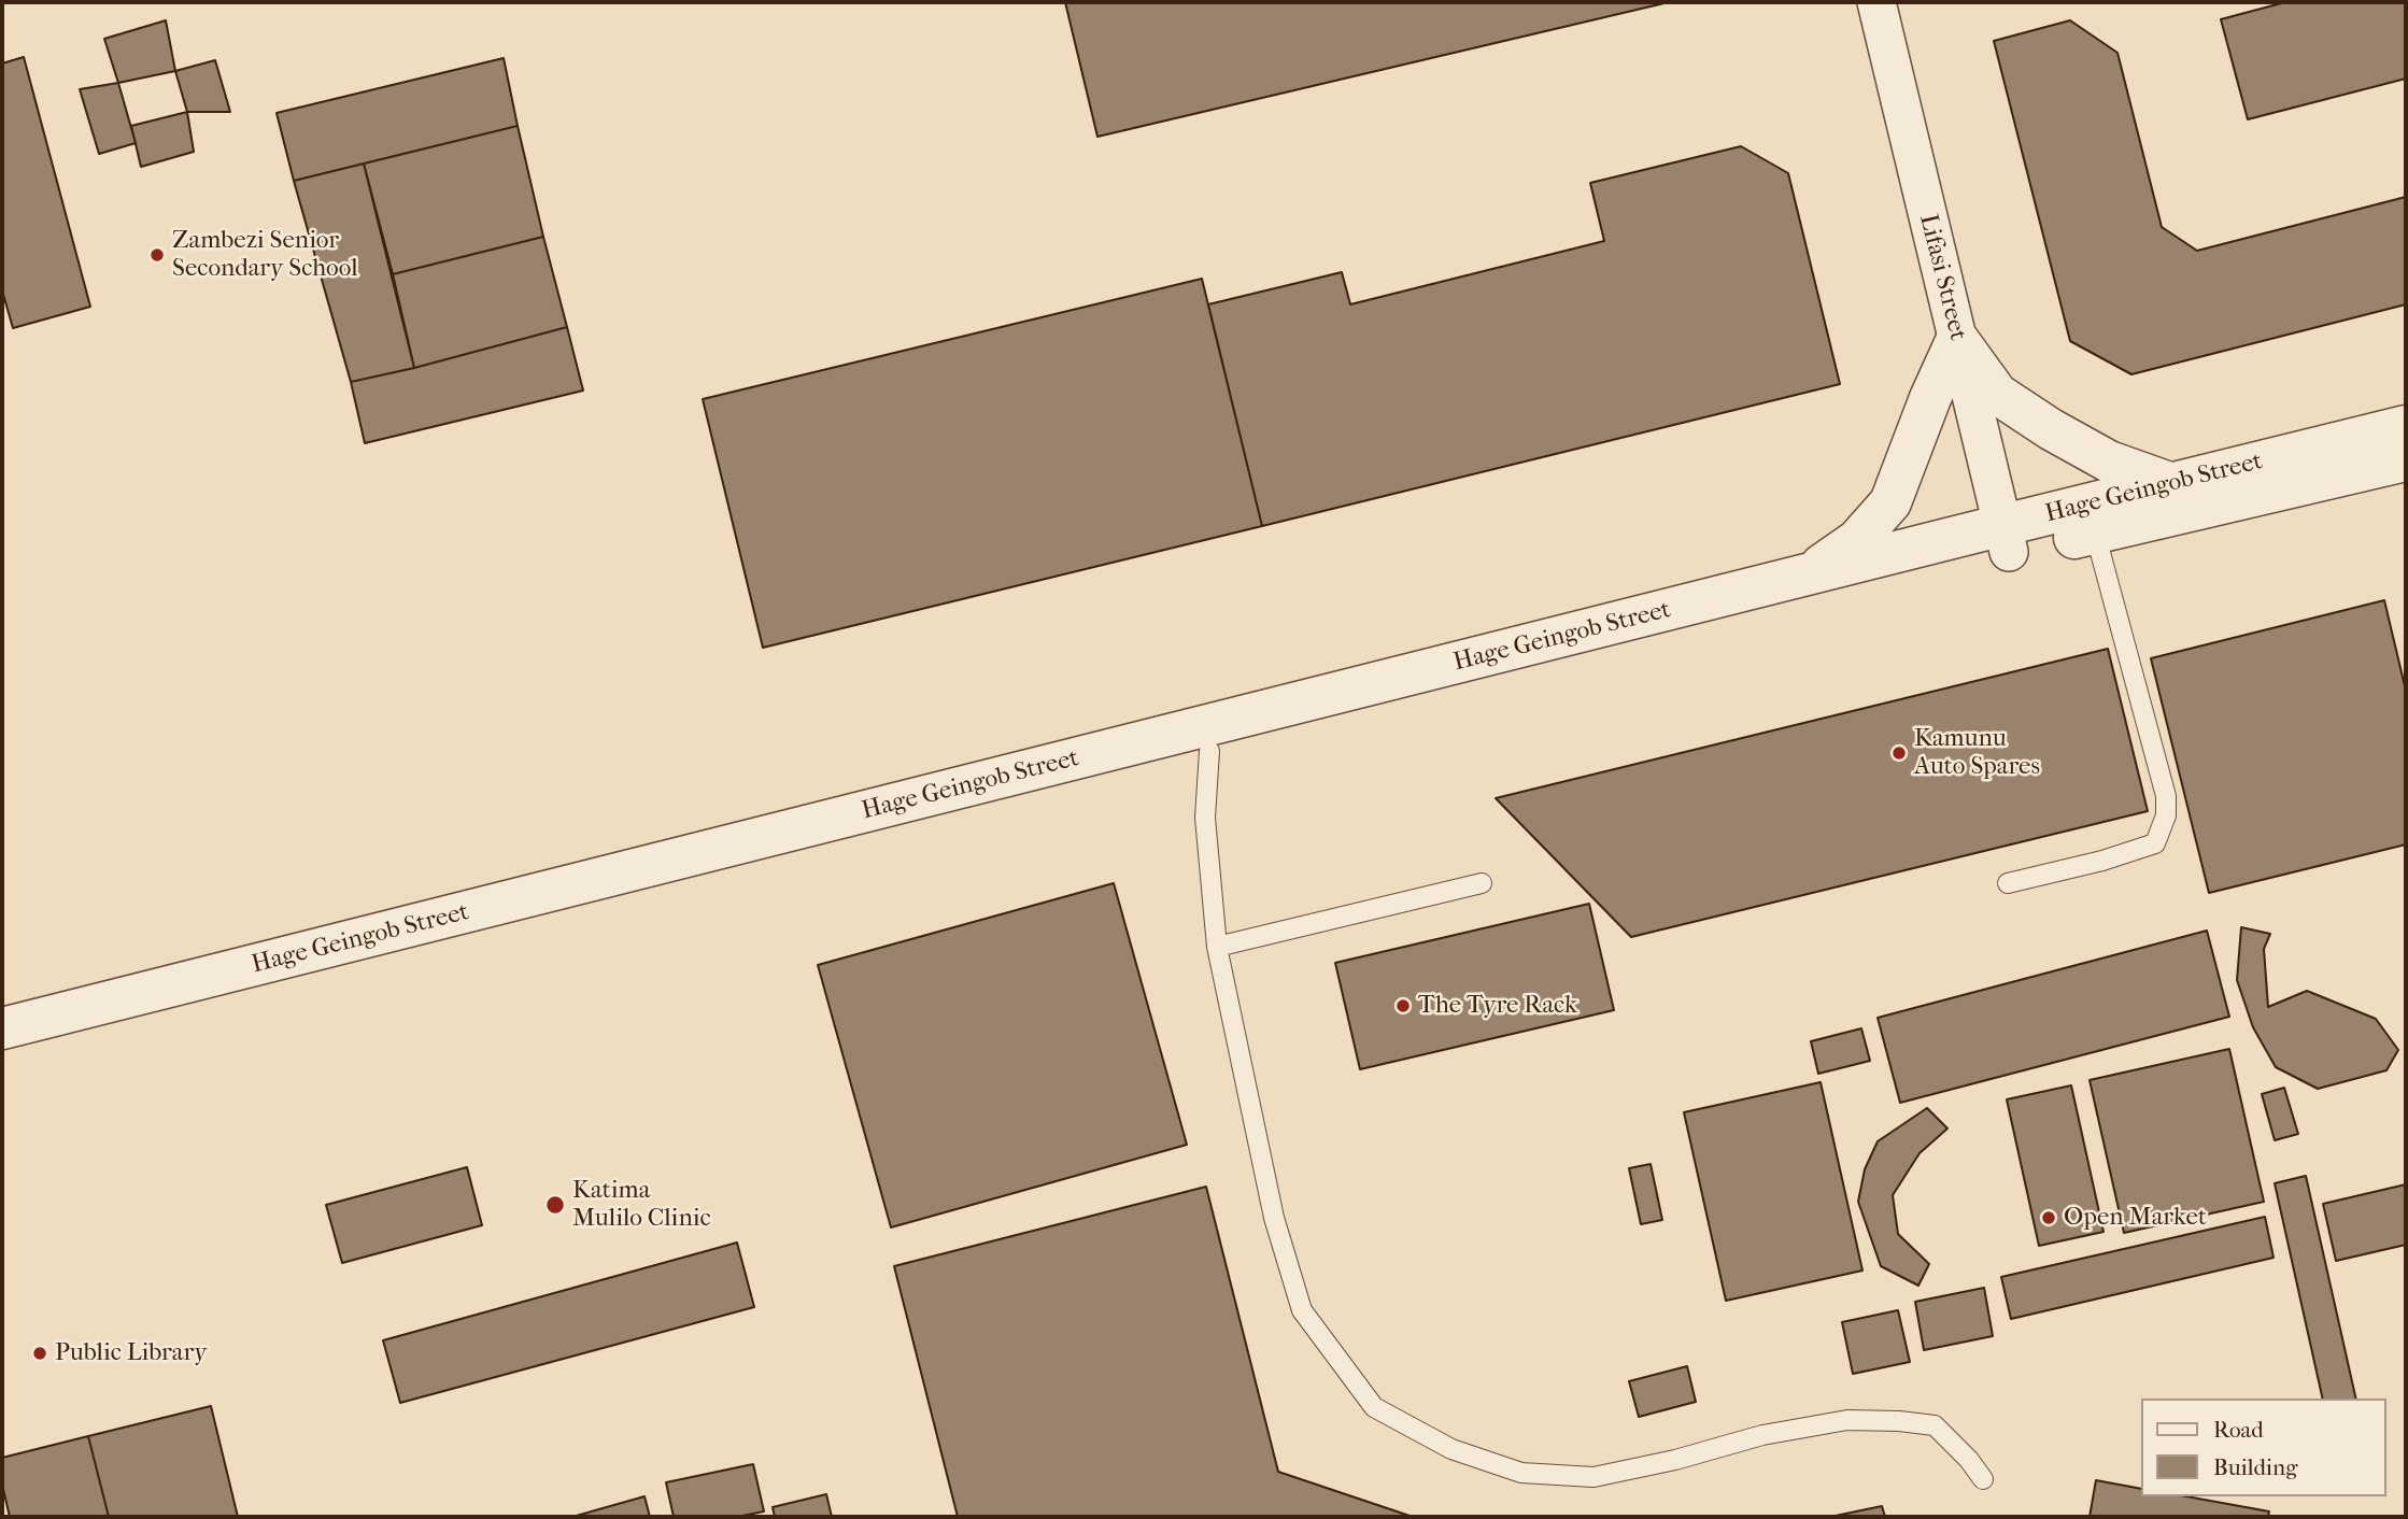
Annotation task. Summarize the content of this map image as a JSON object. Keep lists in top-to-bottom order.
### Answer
{
  "streets": {
    "street": ["Lifasi Street", "Hage Geingob Street"]
  },
  "crossings": [
    ["Lifasi Street", "Hage Geingob Street"]
  ],
  "places": [
    "Zambezi Senior Secondary School",
    "Kamunu Auto Spares",
    "The Tyre Rack",
    "Katima Mulilo Clinic",
    "Open Market",
    "Public Library"
  ],
  "legend": ["Road", "Building"]
}
